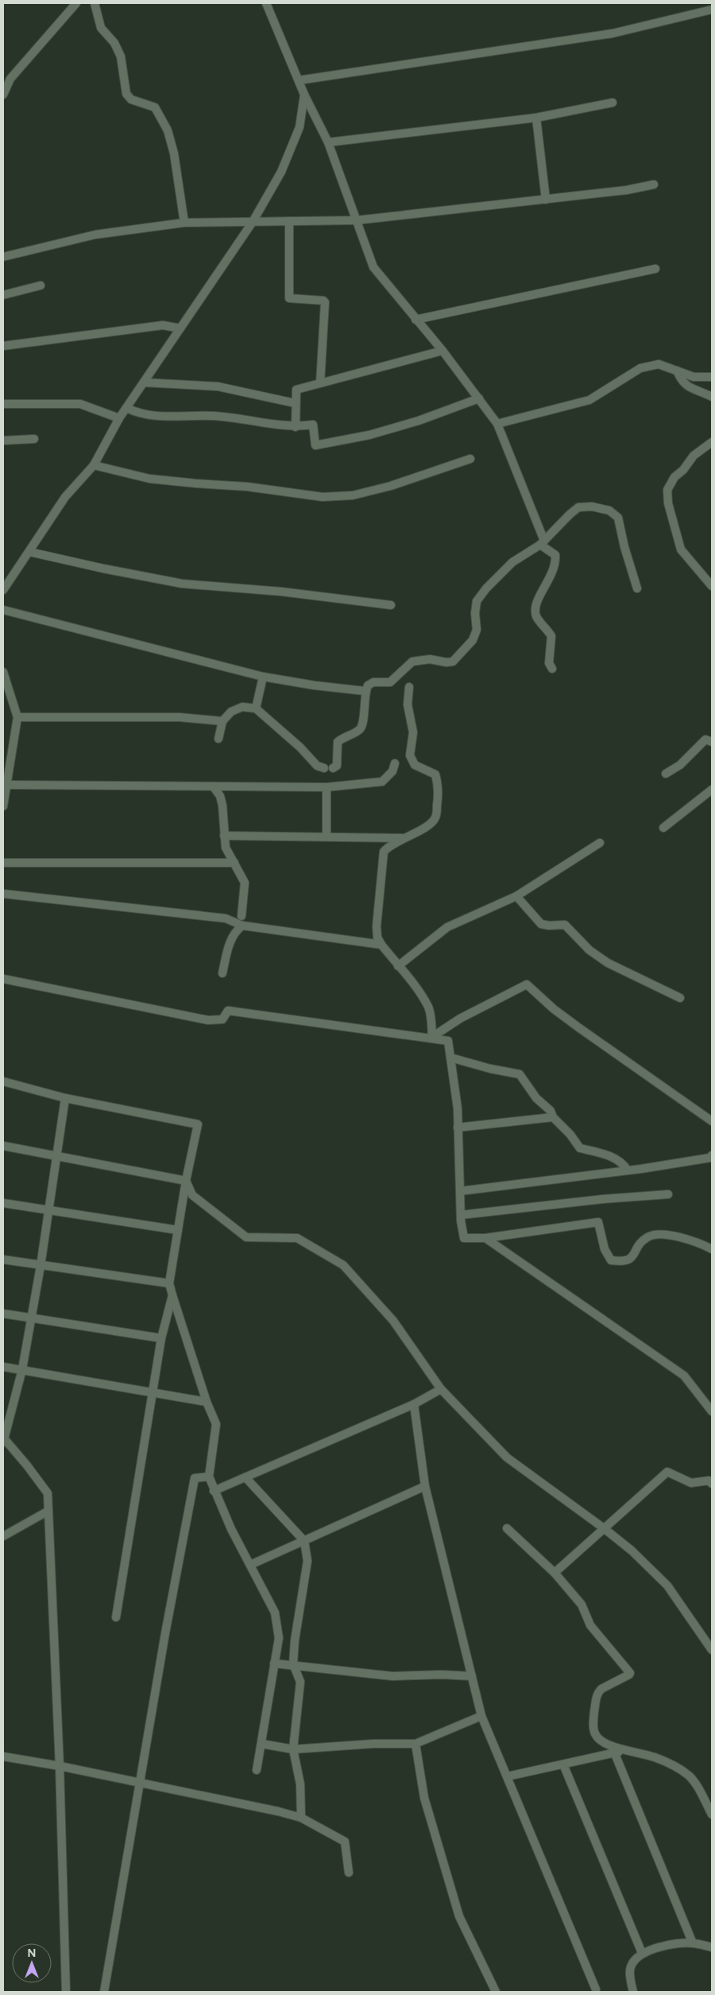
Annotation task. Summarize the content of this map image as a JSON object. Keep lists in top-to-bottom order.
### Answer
{
  "north": "top"
}
